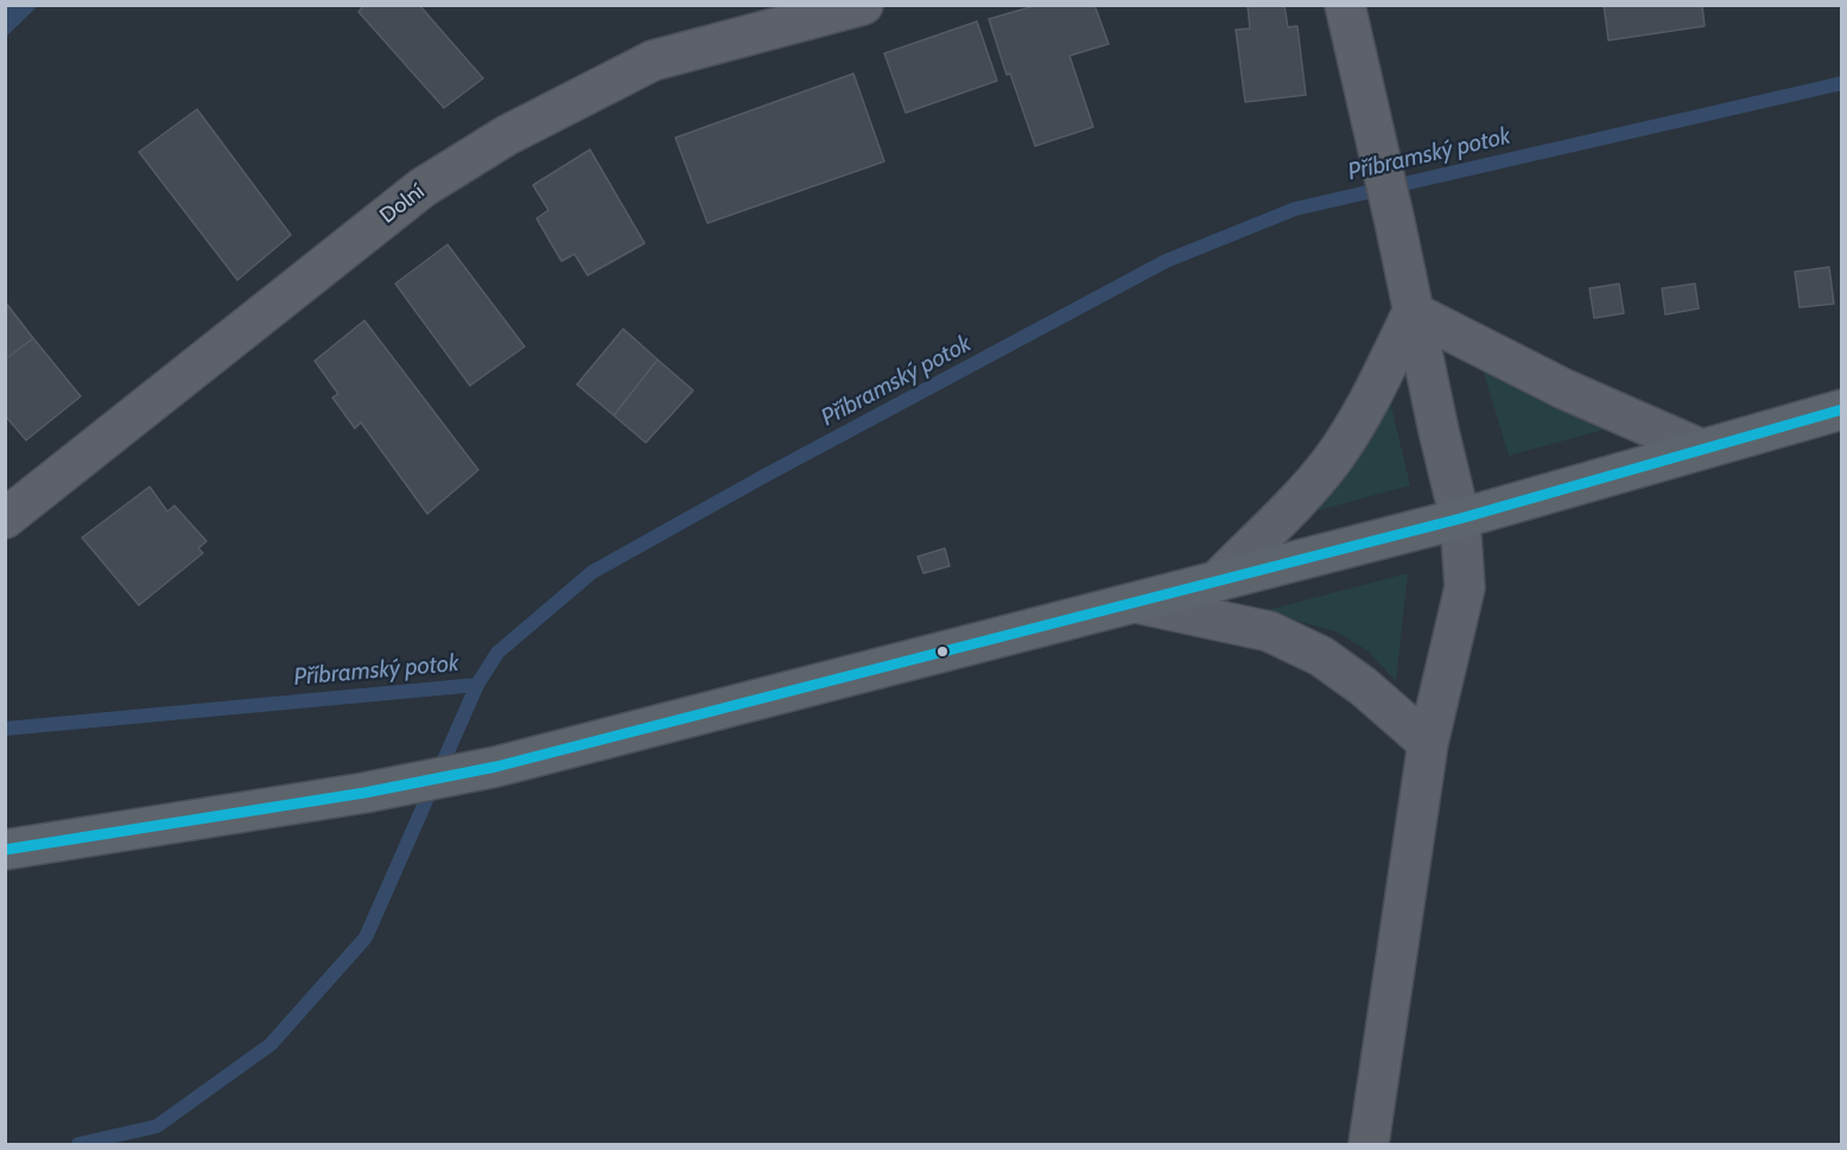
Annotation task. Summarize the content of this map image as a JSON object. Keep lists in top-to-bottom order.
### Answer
{
  "streets": {
    "street": ["Dolní"]
  },
  "water": ["Příbramský potok"]
}
